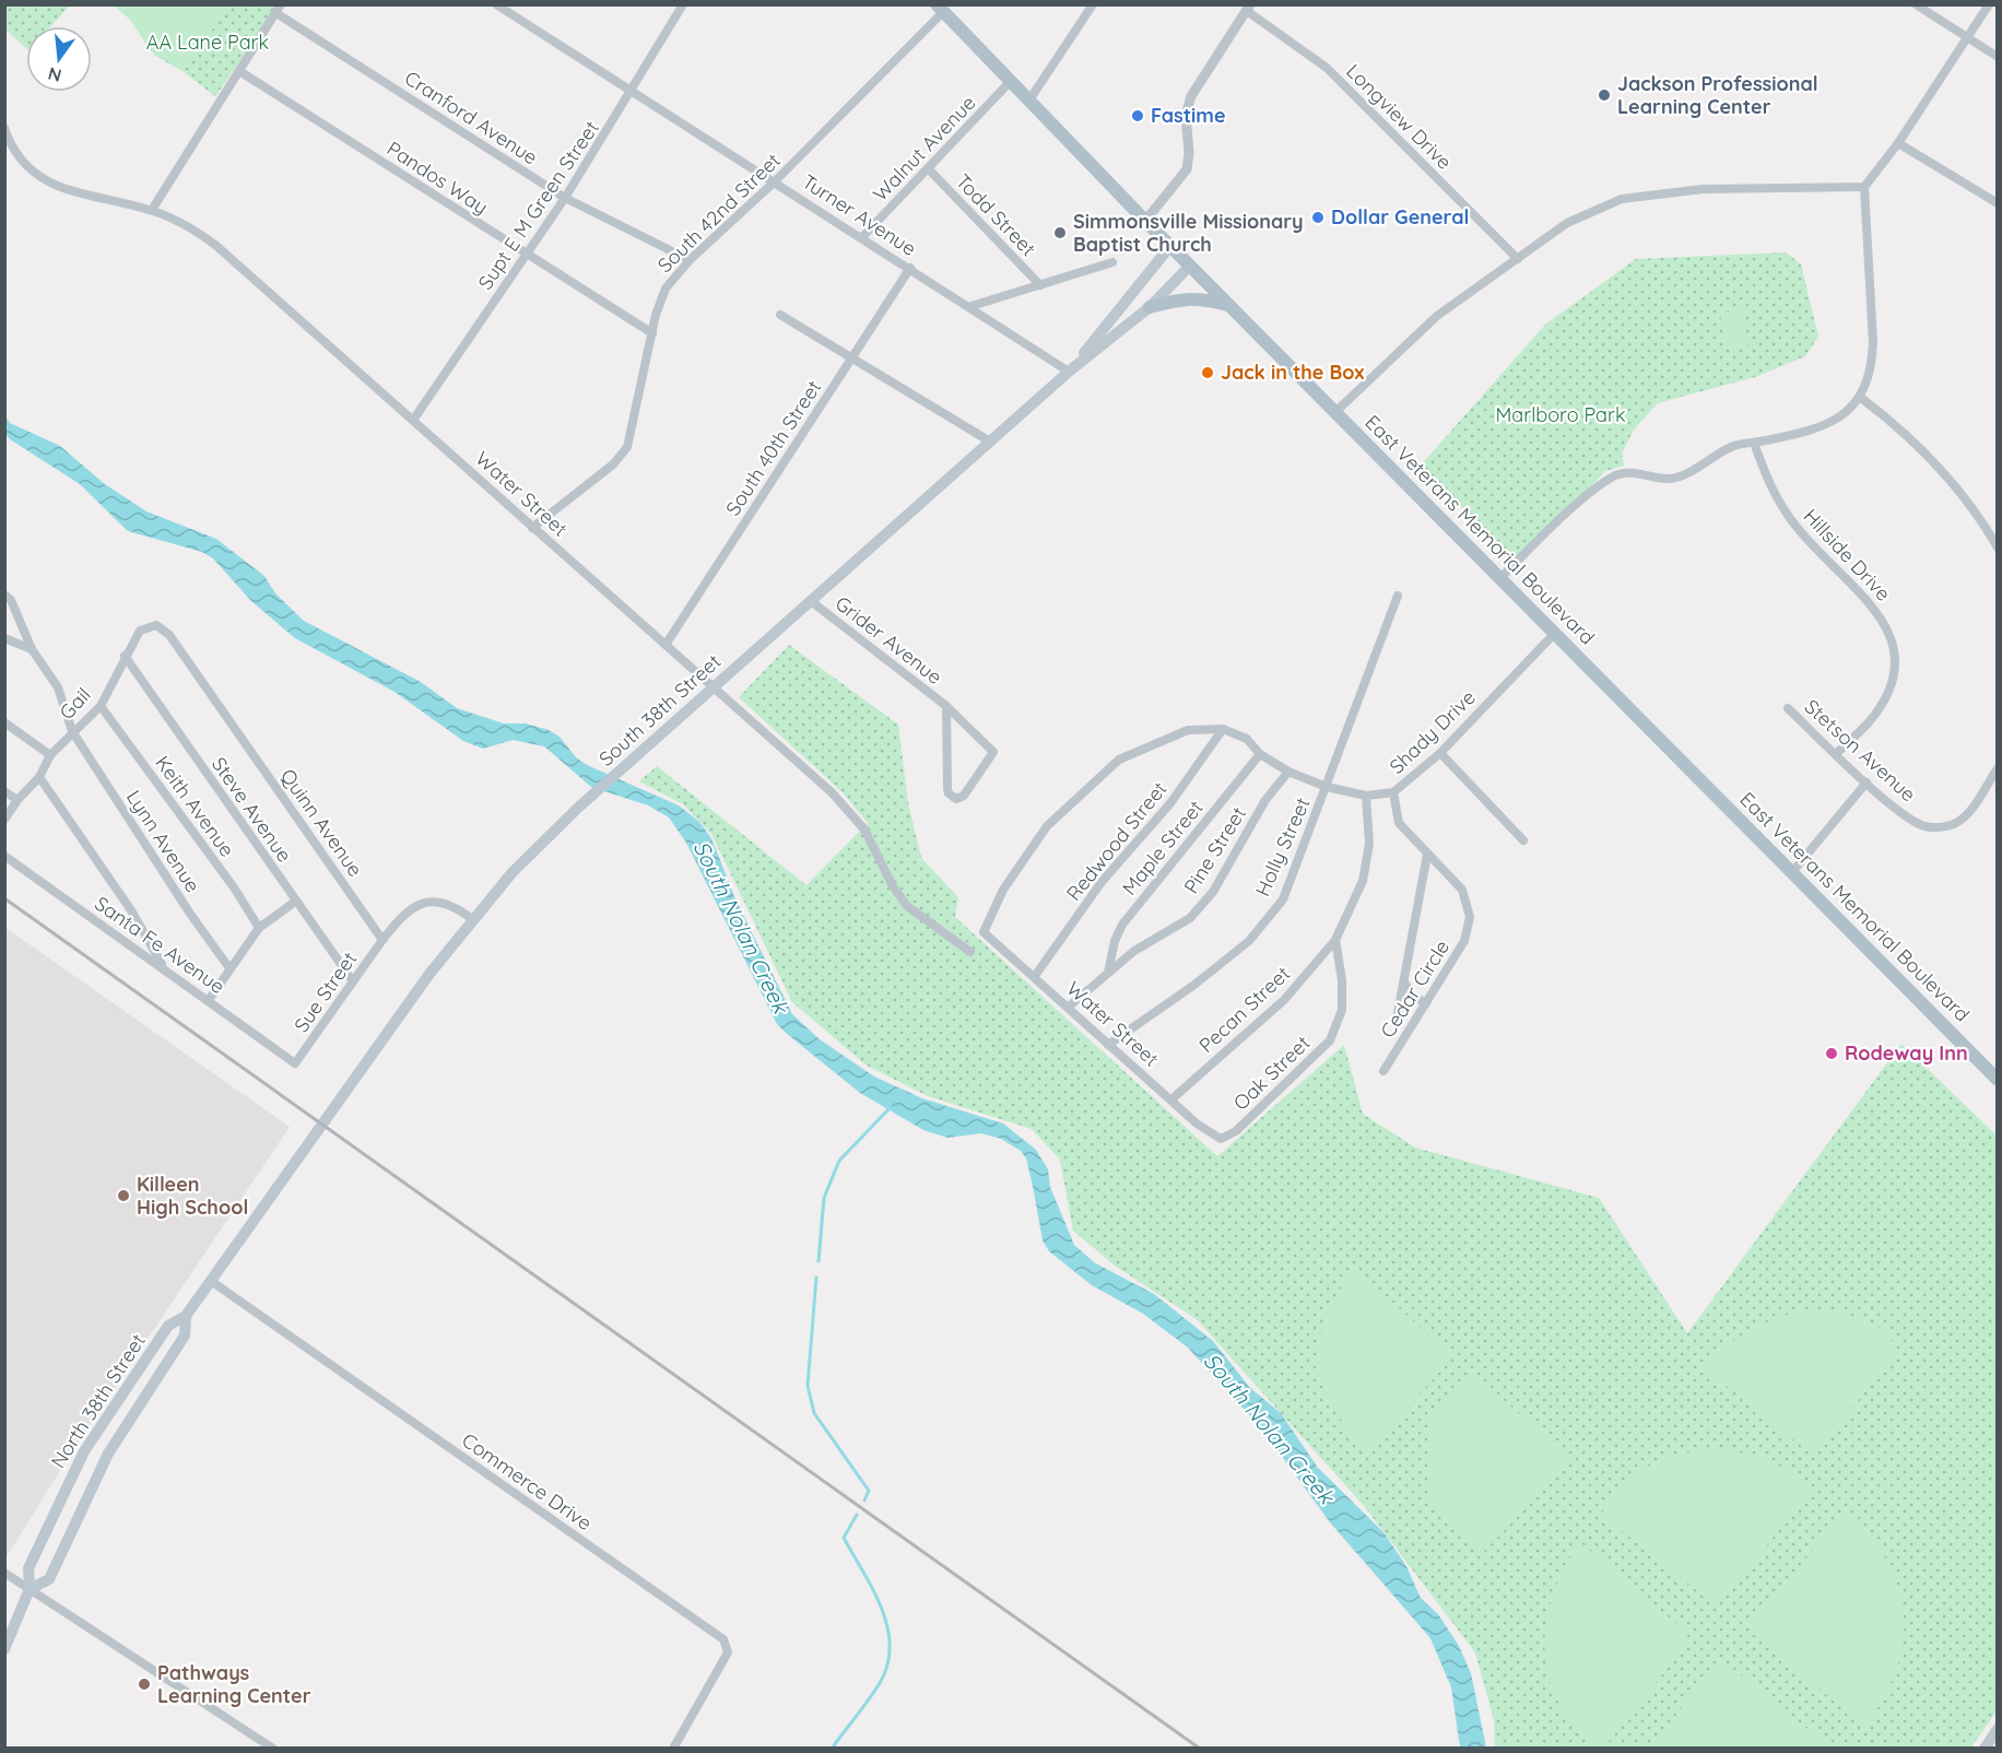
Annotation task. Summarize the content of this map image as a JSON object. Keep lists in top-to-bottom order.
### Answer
{
  "streets": {
    "main road": ["East Veterans Memorial Boulevard", "South 38th Street", "North 38th Street"],
    "street": [
      "Longview Drive",
      "Cranford Avenue",
      "Walnut Avenue",
      "Pandos Way",
      "Supt E M Green Street",
      "South 42nd Street",
      "Turner Avenue",
      "Todd Street",
      "South 40th Street",
      "Water Street",
      "Hillside Drive",
      "Grider Avenue",
      "Gail",
      "Shady Drive",
      "Stetson Avenue",
      "Keith Avenue",
      "Steve Avenue",
      "Quinn Avenue",
      "Lynn Avenue",
      "Redwood Street",
      "Holly Street",
      "Maple Street",
      "Pine Street",
      "Santa Fe Avenue",
      "Cedar Circle",
      "Sue Street",
      "Pecan Street",
      "Oak Street",
      "Commerce Drive"
    ]
  },
  "crossings": [
    ["Cranford Avenue", "Supt E M Green Street"],
    ["Cranford Avenue", "South 42nd Street"],
    ["Walnut Avenue", "Turner Avenue"],
    ["Walnut Avenue", "Todd Street"],
    ["Walnut Avenue", "East Veterans Memorial Boulevard"],
    ["Pandos Way", "Supt E M Green Street"],
    ["Pandos Way", "South 42nd Street"],
    ["Supt E M Green Street", "Turner Avenue"],
    ["Supt E M Green Street", "Water Street"],
    ["South 42nd Street", "Turner Avenue"],
    ["South 42nd Street", "Water Street"],
    ["South 42nd Street", "East Veterans Memorial Boulevard"],
    ["Turner Avenue", "South 40th Street"],
    ["Turner Avenue", "South 38th Street"],
    ["South 40th Street", "Water Street"],
    ["Water Street", "South 38th Street"],
    ["Water Street", "Shady Drive"],
    ["Water Street", "Redwood Street"],
    ["Water Street", "Holly Street"],
    ["Water Street", "Pine Street"],
    ["Water Street", "Pecan Street"],
    ["Water Street", "Oak Street"],
    ["East Veterans Memorial Boulevard", "South 38th Street"],
    ["East Veterans Memorial Boulevard", "Shady Drive"],
    ["Hillside Drive", "Stetson Avenue"],
    ["Grider Avenue", "South 38th Street"],
    ["Gail", "Keith Avenue"],
    ["Gail", "Steve Avenue"],
    ["Gail", "Quinn Avenue"],
    ["Gail", "Lynn Avenue"],
    ["South 38th Street", "North 38th Street"],
    ["Shady Drive", "Redwood Street"],
    ["Shady Drive", "Holly Street"],
    ["Shady Drive", "Maple Street"],
    ["Shady Drive", "Pine Street"],
    ["Shady Drive", "Cedar Circle"],
    ["Steve Avenue", "Sue Street"],
    ["Quinn Avenue", "Sue Street"],
    ["Maple Street", "Pine Street"],
    ["Santa Fe Avenue", "Sue Street"],
    ["Pecan Street", "Oak Street"],
    ["North 38th Street", "Commerce Drive"]
  ],
  "water": ["South Nolan Creek"],
  "parks": ["AA Lane Park", "Marlboro Park"],
  "places": [
    "Jackson Professional Learning Center",
    "Fastime",
    "Dollar General",
    "Simmonsville Missionary Baptist Church",
    "Jack in the Box",
    "Rodeway Inn",
    "Killeen High School",
    "Pathways Learning Center"
  ],
  "north": "bottom"
}
